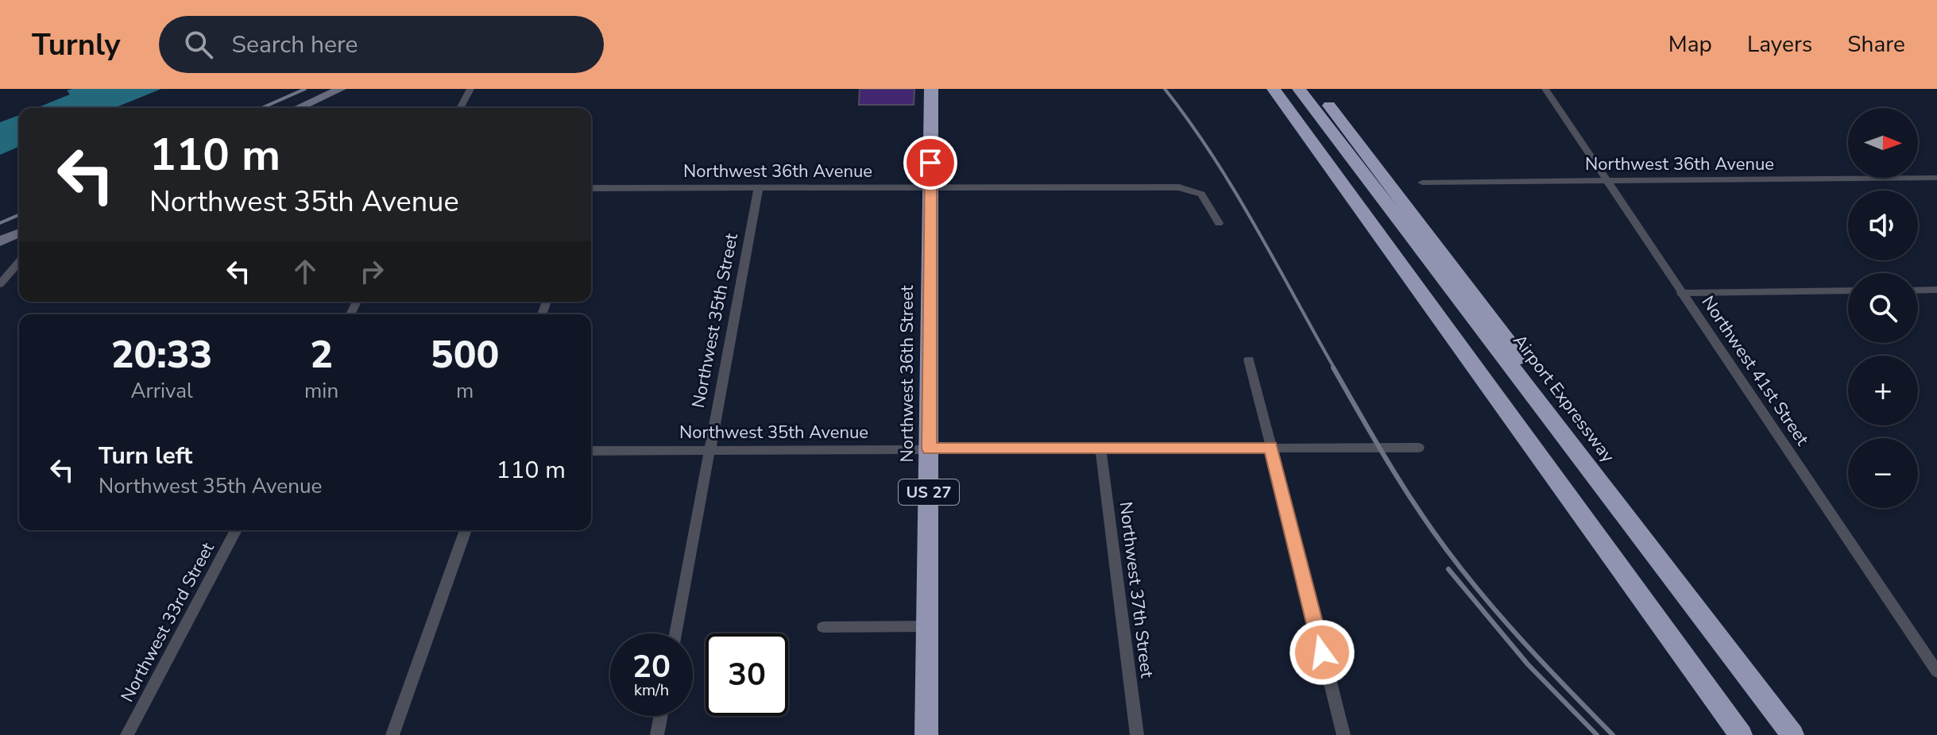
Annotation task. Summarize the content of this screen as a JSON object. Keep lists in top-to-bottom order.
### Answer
{
  "streets": {
    "highway": ["Northwest 36th Street", "Airport Expressway", "US 27"],
    "street": [
      "Northwest 36th Avenue",
      "Northwest 35th Street",
      "Northwest 41st Street",
      "Northwest 35th Avenue",
      "Northwest 37th Street",
      "Northwest 33rd Street"
    ]
  },
  "crossings": [
    ["Northwest 36th Avenue", "Northwest 35th Street"],
    ["Northwest 36th Avenue", "Northwest 41st Street"],
    ["Northwest 36th Avenue", "Northwest 36th Street"],
    ["Northwest 35th Street", "Northwest 35th Avenue"],
    ["Northwest 36th Street", "Northwest 35th Avenue"],
    ["Northwest 35th Avenue", "Northwest 37th Street"]
  ],
  "north": "right",
  "page": {
    "header": "Turnly",
    "search": "Search here",
    "nav": ["Map", "Layers", "Share"],
    "map_buttons": ["+", "−"],
    "turn": ["110 m", "Northwest 35th Avenue"],
    "eta": [
      "20:33",
      "Arrival",
      "2",
      "min",
      "500",
      "m"
    ],
    "list": [
      {
        "name": "Turn left",
        "note": "Northwest 35th Avenue",
        "value": "110 m"
      }
    ],
    "speed": "20 km/h",
    "limit": "30"
  }
}
